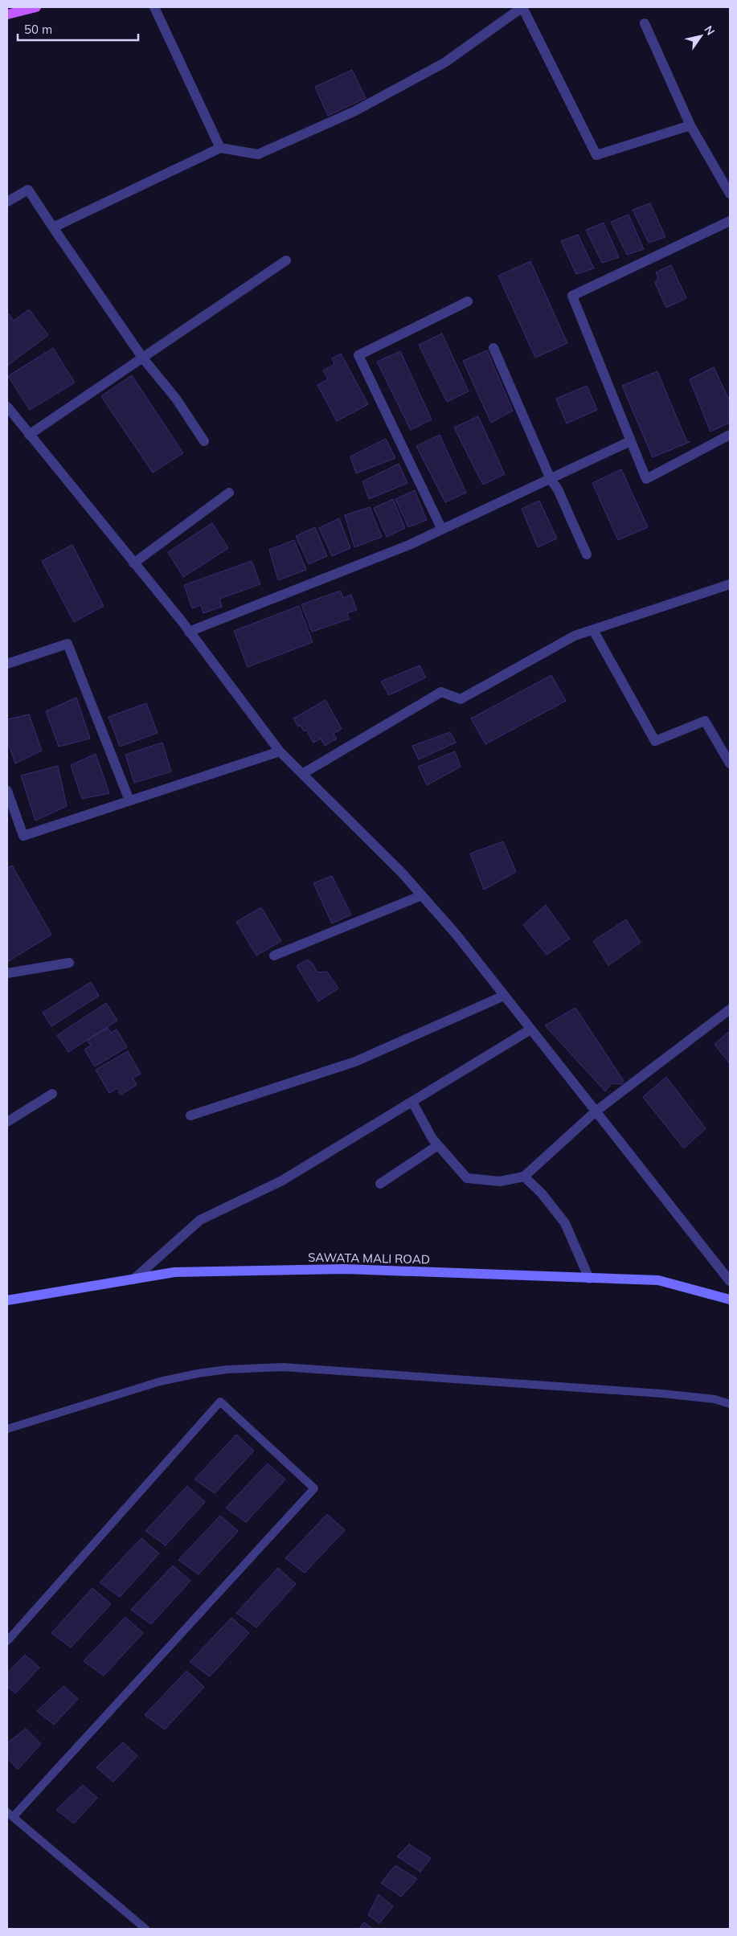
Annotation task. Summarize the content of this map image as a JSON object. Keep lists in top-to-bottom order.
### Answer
{
  "streets": {
    "street": ["SAWATA MALI ROAD"]
  },
  "scale_bar": "50 m",
  "north": "top right"
}
